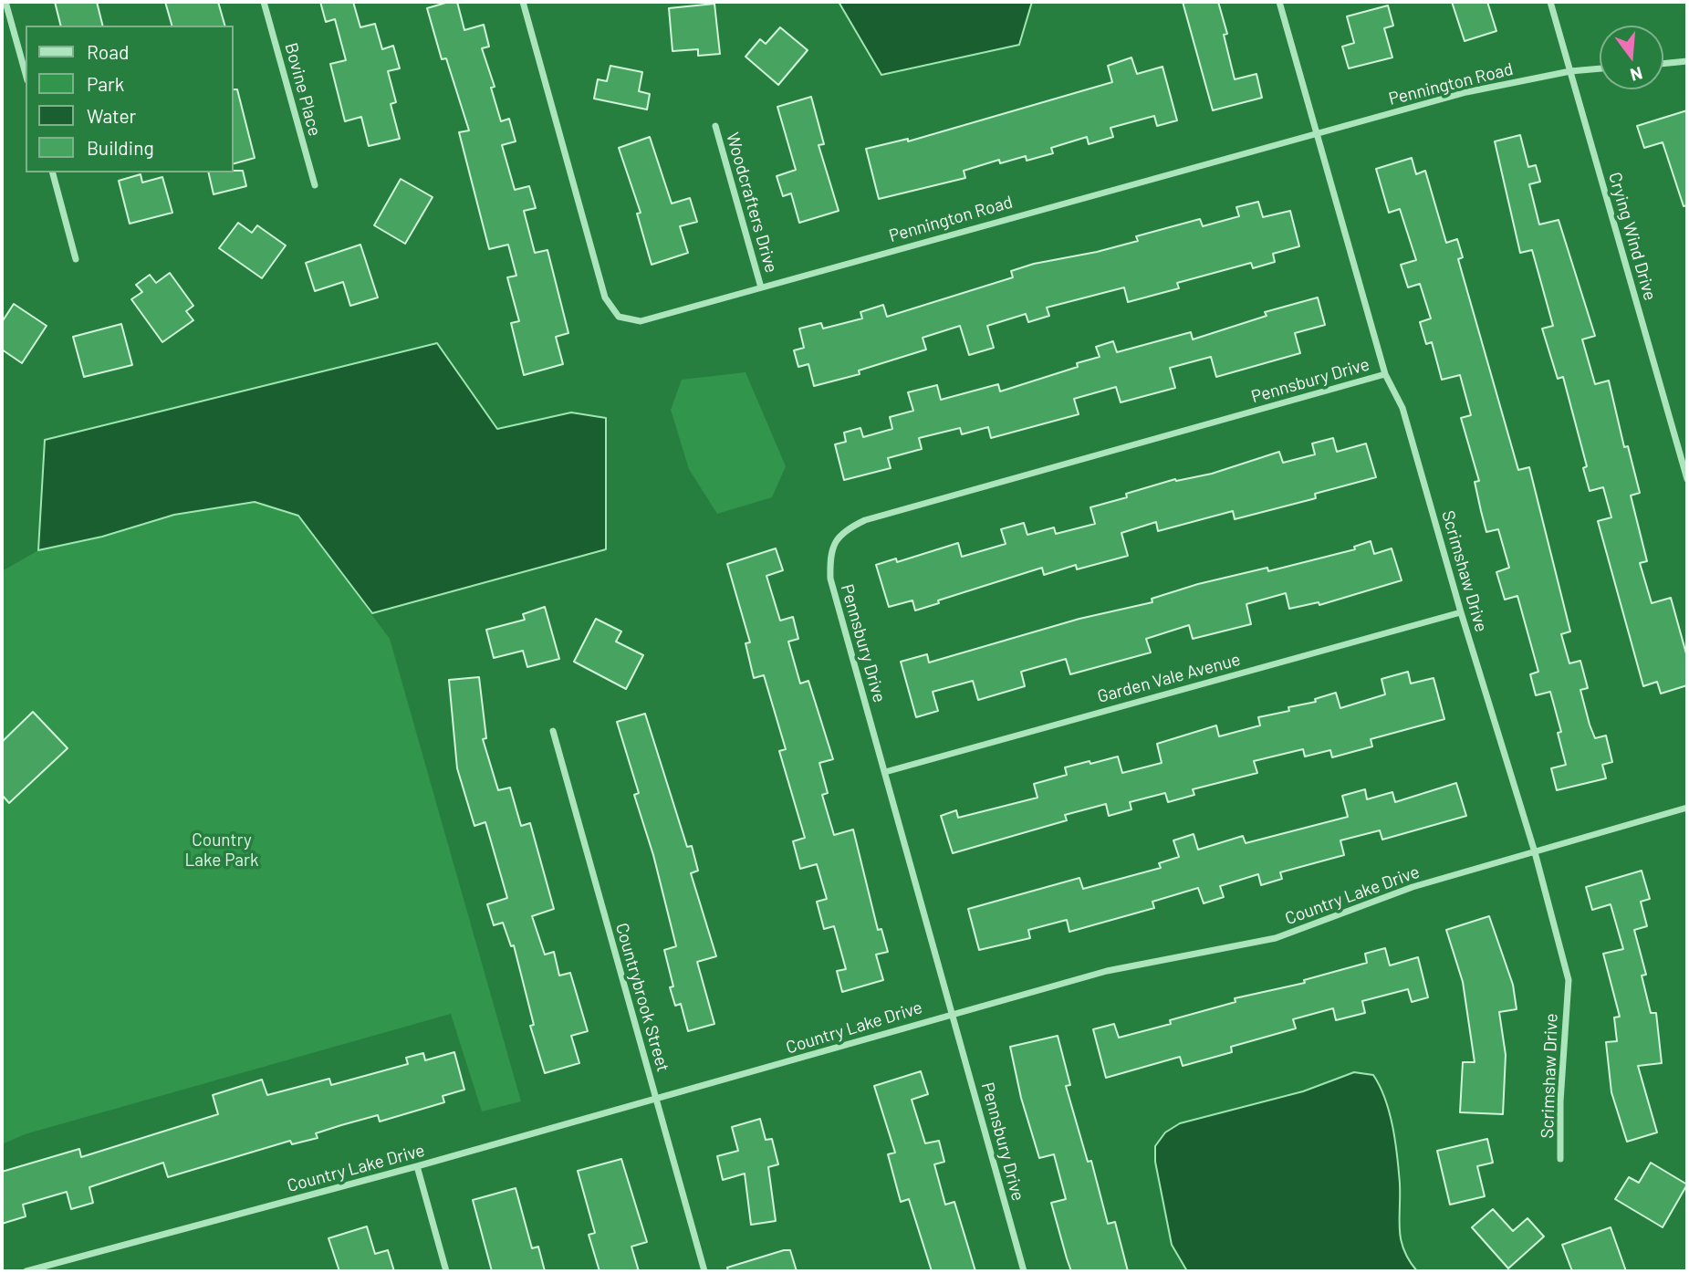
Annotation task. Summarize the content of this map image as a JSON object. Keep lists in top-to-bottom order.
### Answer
{
  "streets": {
    "street": [
      "Pennington Road",
      "Bovine Place",
      "Woodcrafters Drive",
      "Crying Wind Drive",
      "Pennsbury Drive",
      "Scrimshaw Drive",
      "Garden Vale Avenue",
      "Country Lake Drive",
      "Countrybrook Street"
    ]
  },
  "crossings": [
    ["Pennington Road", "Woodcrafters Drive"],
    ["Pennington Road", "Crying Wind Drive"],
    ["Pennington Road", "Scrimshaw Drive"],
    ["Pennsbury Drive", "Scrimshaw Drive"],
    ["Pennsbury Drive", "Garden Vale Avenue"],
    ["Pennsbury Drive", "Country Lake Drive"],
    ["Scrimshaw Drive", "Garden Vale Avenue"],
    ["Scrimshaw Drive", "Country Lake Drive"],
    ["Country Lake Drive", "Countrybrook Street"]
  ],
  "parks": ["Country Lake Park"],
  "legend": [
    "Road",
    "Park",
    "Water",
    "Building"
  ],
  "north": "bottom"
}
